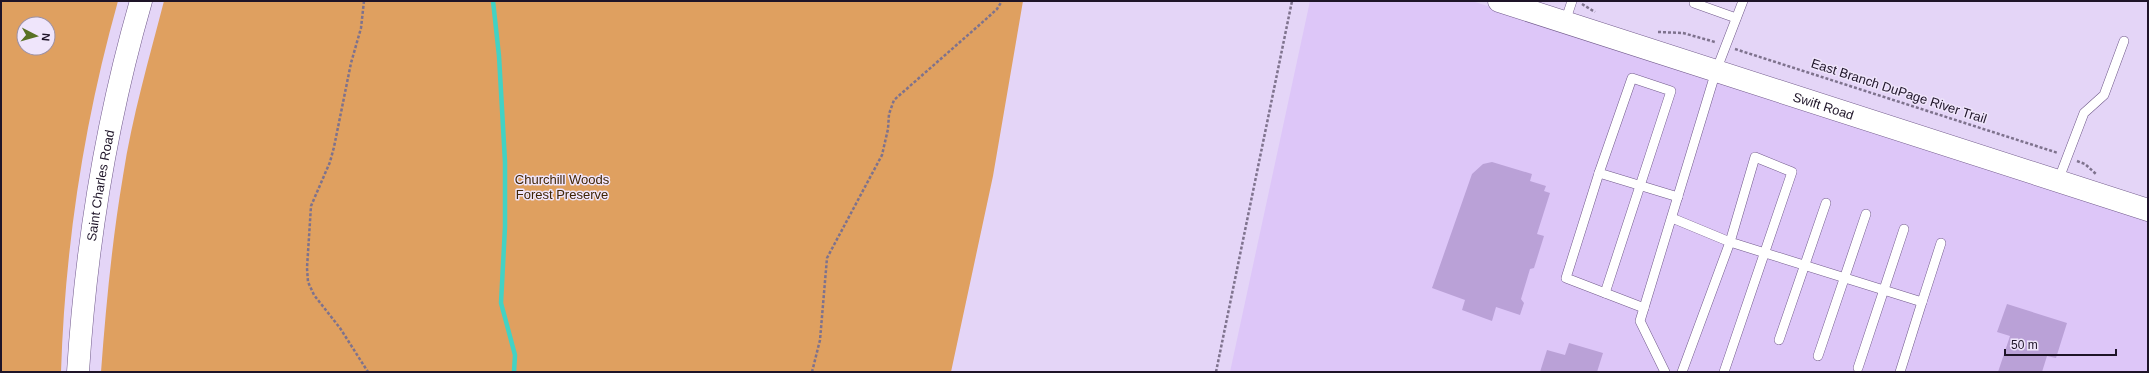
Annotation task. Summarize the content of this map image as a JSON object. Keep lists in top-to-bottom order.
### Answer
{
  "streets": {
    "street": ["Swift Road", "Saint Charles Road"],
    "path": ["East Branch DuPage River Trail"]
  },
  "parks": ["Churchill Woods Forest Preserve"],
  "scale_bar": "50 m",
  "north": "right"
}
